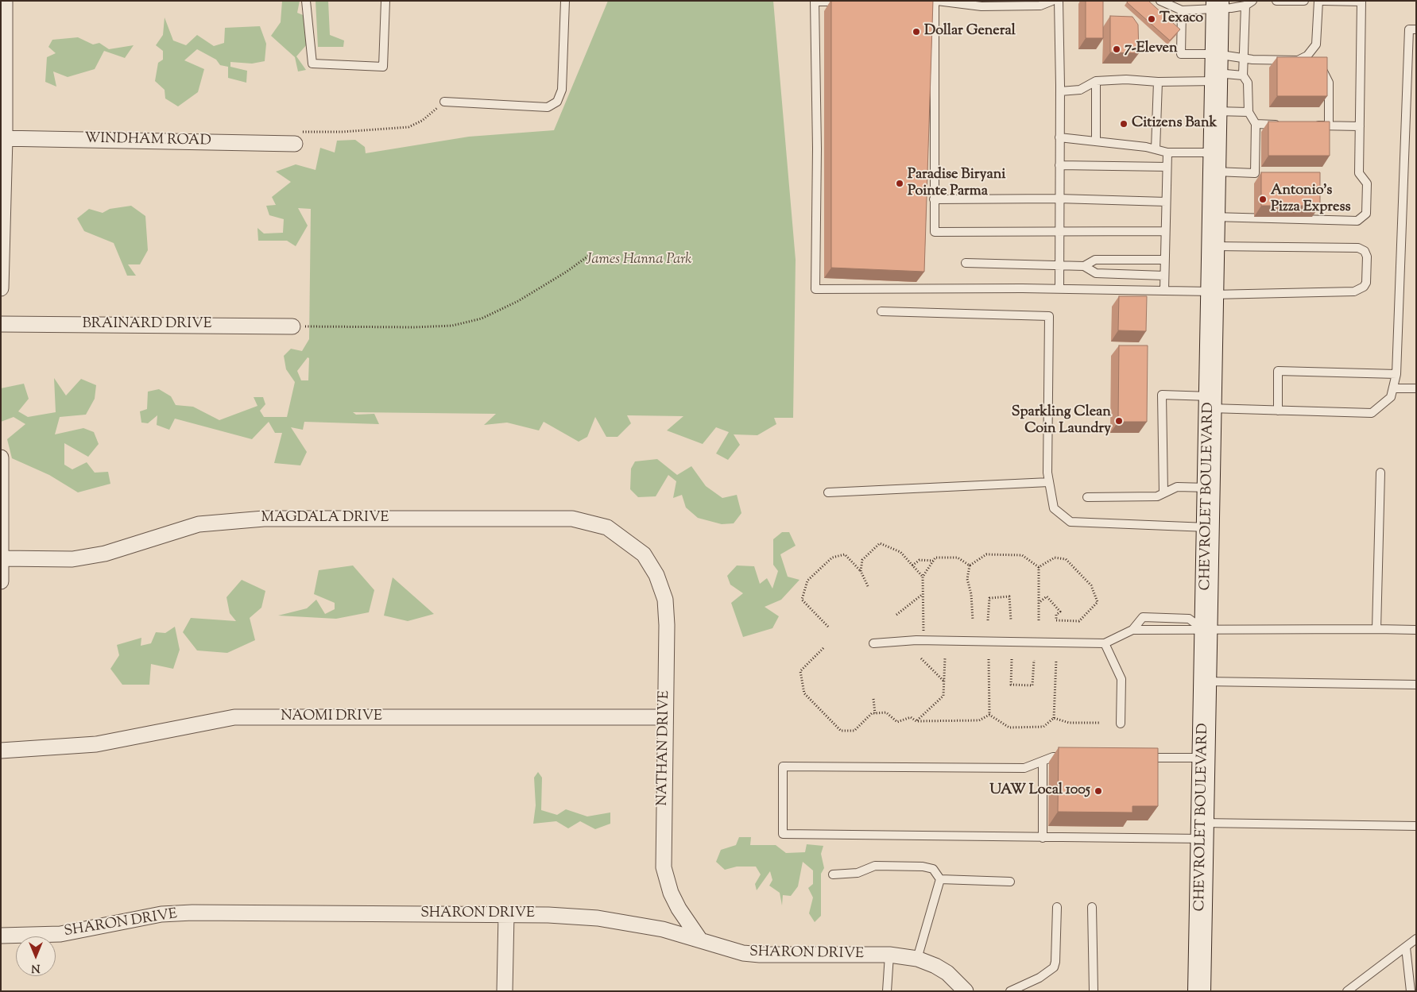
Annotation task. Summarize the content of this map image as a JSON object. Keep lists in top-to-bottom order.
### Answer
{
  "streets": {
    "main road": ["CHEVROLET BOULEVARD"],
    "street": [
      "WINDHAM ROAD",
      "BRAINARD DRIVE",
      "MAGDALA DRIVE",
      "NAOMI DRIVE",
      "NATHAN DRIVE",
      "SHARON DRIVE"
    ]
  },
  "crossings": [
    ["MAGDALA DRIVE", "NATHAN DRIVE"],
    ["NAOMI DRIVE", "NATHAN DRIVE"],
    ["NATHAN DRIVE", "SHARON DRIVE"]
  ],
  "parks": ["James Hanna Park"],
  "places": [
    "Texaco",
    "Dollar General",
    "7-Eleven",
    "Citizens Bank",
    "Paradise Biryani Pointe Parma",
    "Antonio's Pizza Express",
    "Sparkling Clean Coin Laundry",
    "UAW Local 1005"
  ],
  "north": "bottom"
}
